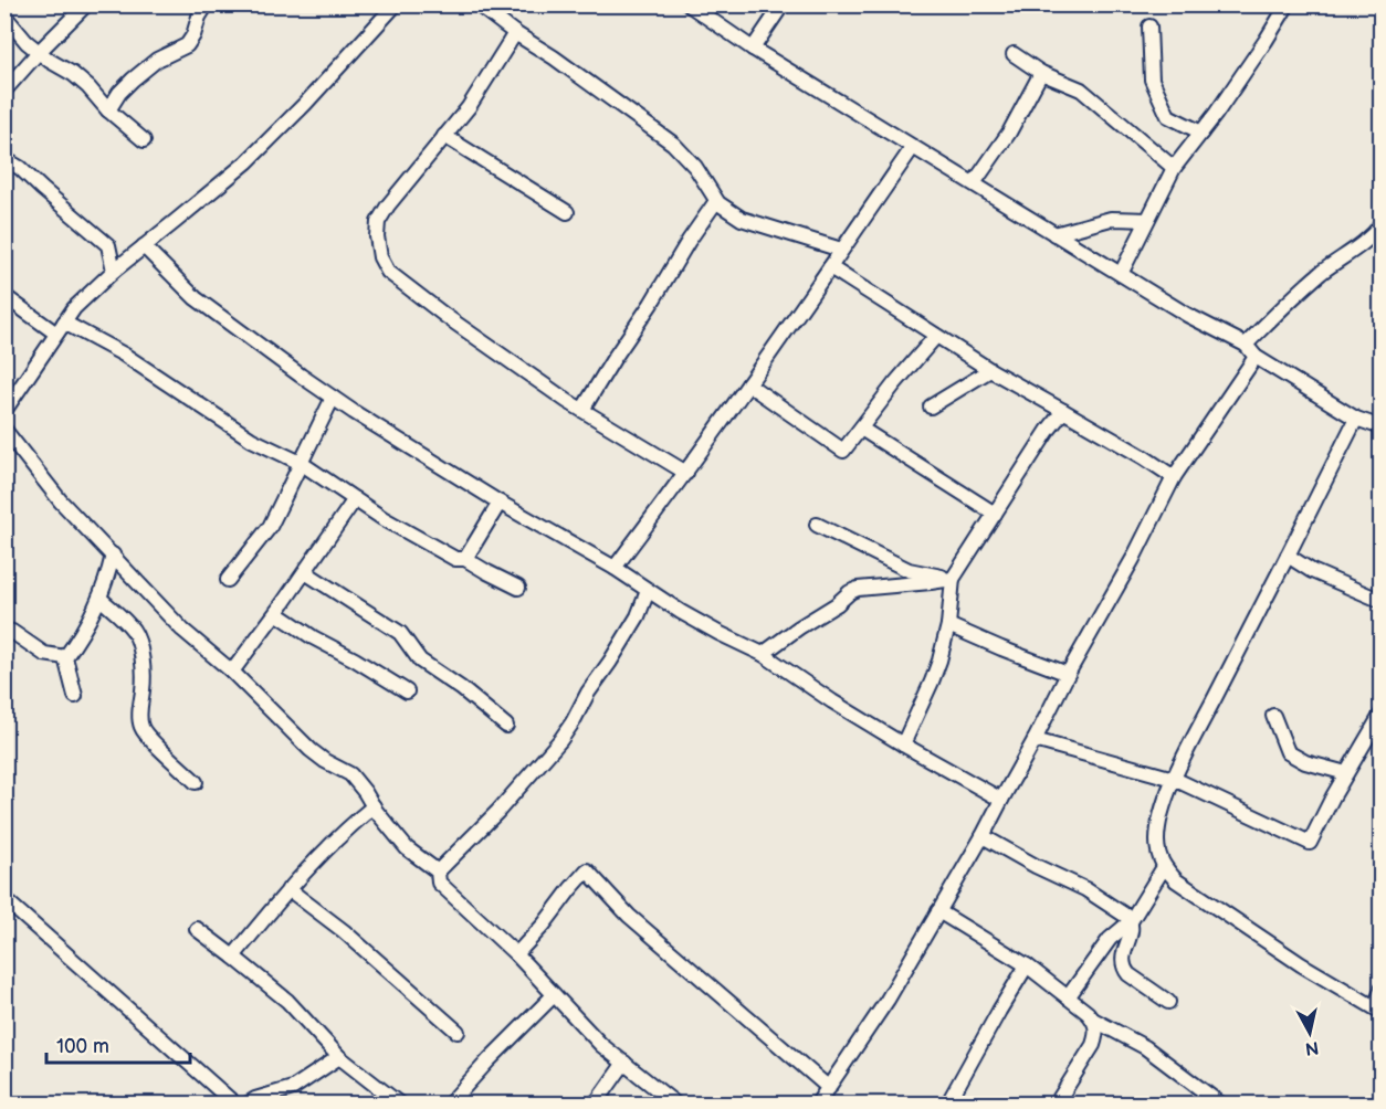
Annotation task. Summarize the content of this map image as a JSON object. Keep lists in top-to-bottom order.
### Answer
{
  "scale_bar": "100 m",
  "north": "bottom"
}
